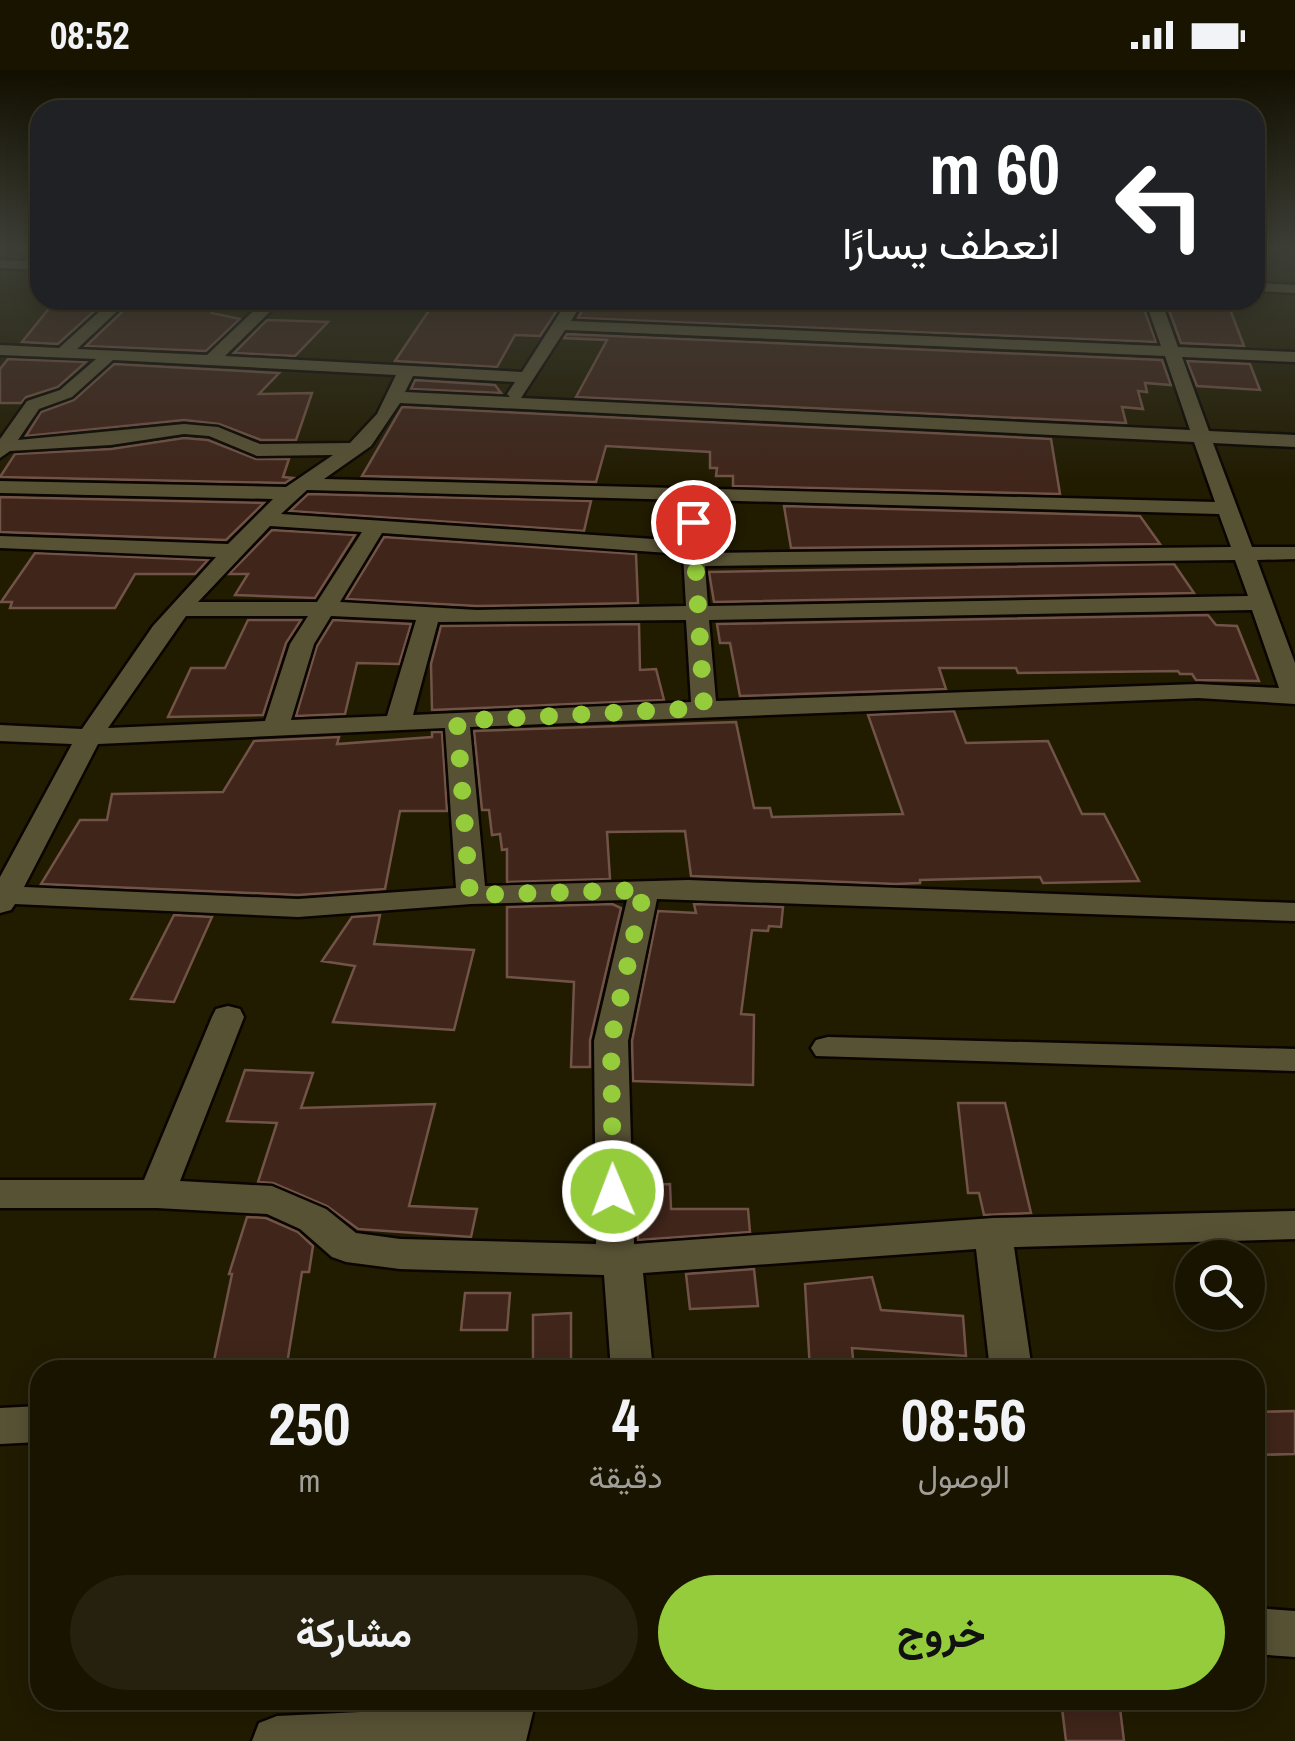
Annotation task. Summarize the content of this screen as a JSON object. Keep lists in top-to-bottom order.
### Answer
{
  "page": {
    "status": "08:52",
    "turn": ["60 m", "انعطف يسارًا"],
    "eta": [
      "08:56",
      "الوصول",
      "4",
      "دقيقة",
      "250",
      "m"
    ],
    "buttons": ["خروج", "مشاركة"]
  }
}
